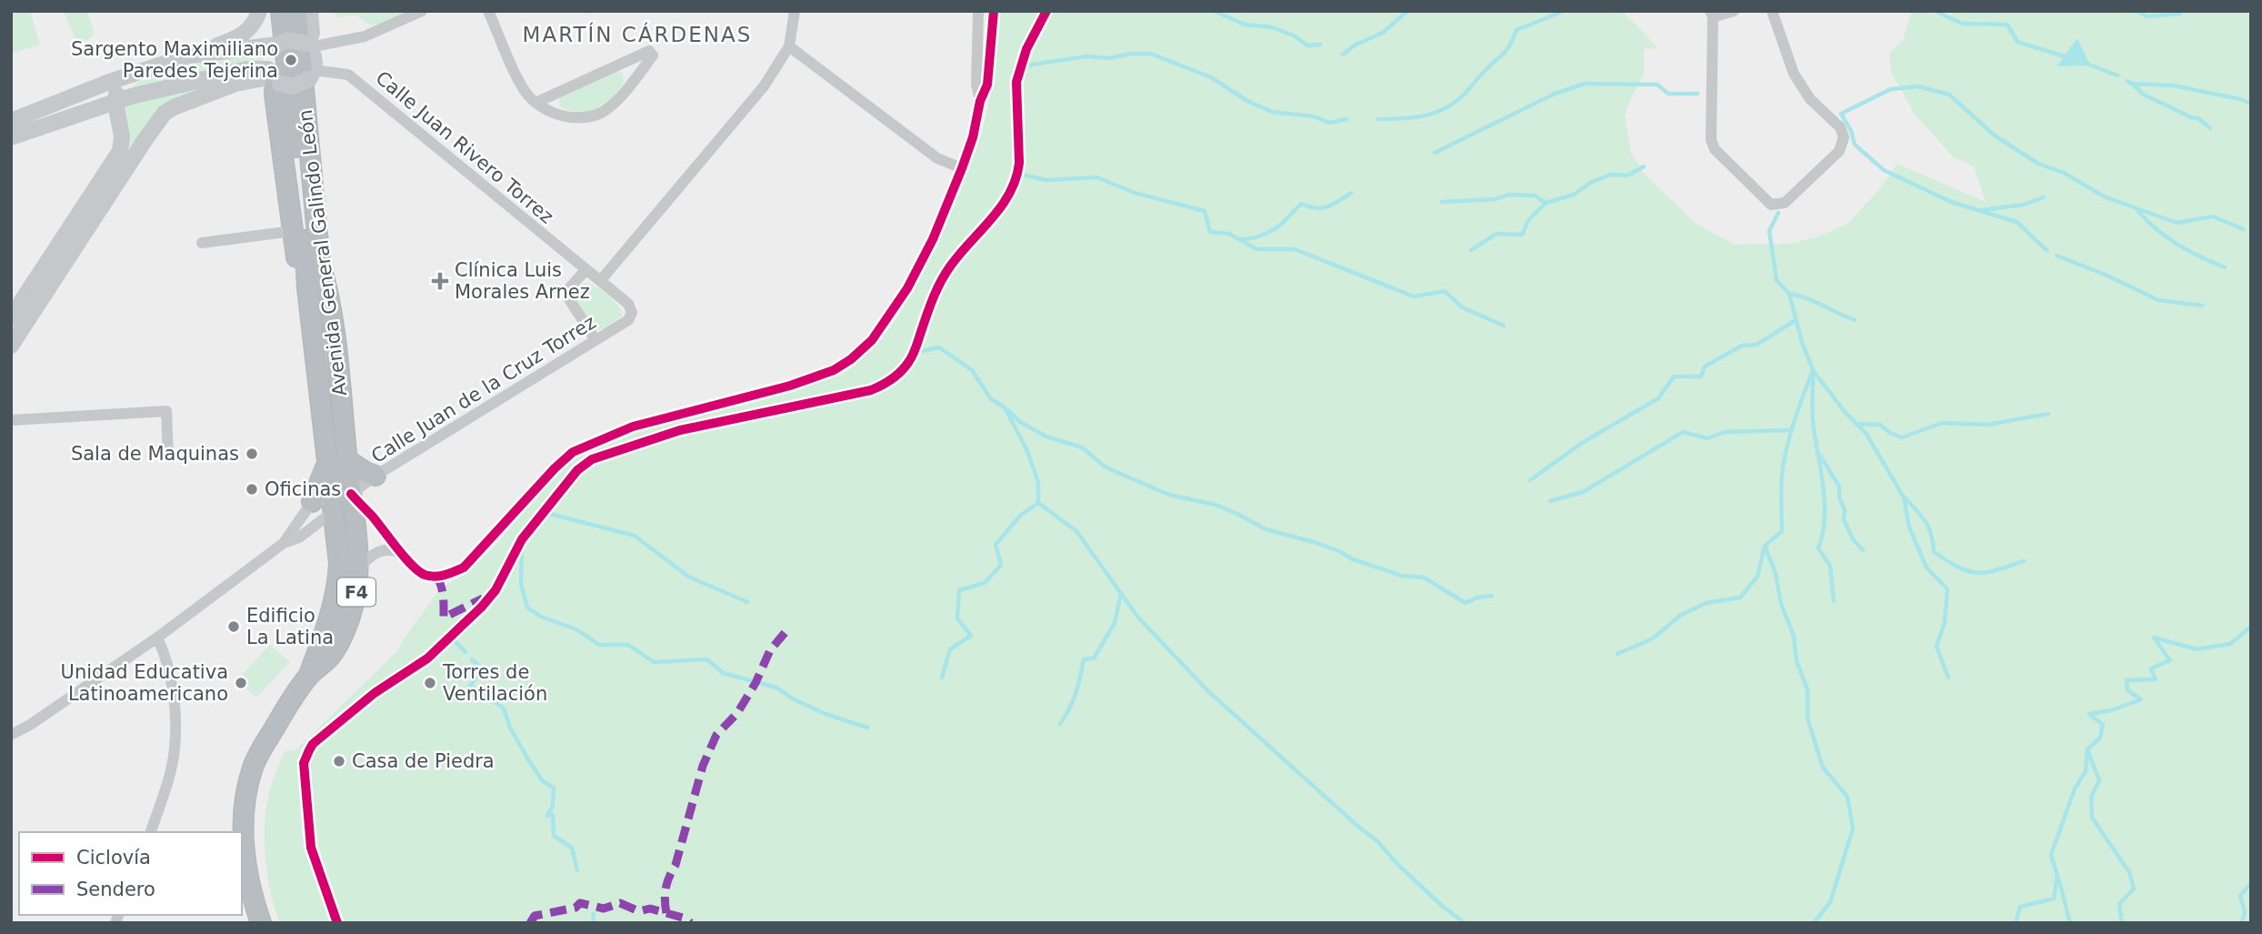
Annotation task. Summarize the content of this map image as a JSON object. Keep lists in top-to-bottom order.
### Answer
{
  "streets": {
    "highway": ["Avenida General Galindo León", "F4"],
    "street": ["Calle Juan Rivero Torrez", "Calle Juan de la Cruz Torrez"]
  },
  "crossings": [
    ["Calle Juan Rivero Torrez", "Calle Juan de la Cruz Torrez"],
    ["Avenida General Galindo León", "Calle Juan de la Cruz Torrez"],
    ["Avenida General Galindo León", "F4"],
    ["Calle Juan de la Cruz Torrez", "F4"]
  ],
  "districts": ["MARTÍN CÁRDENAS"],
  "places": {
    "other": [
      "Sargento Maximiliano Paredes Tejerina",
      "Sala de Maquinas",
      "Oficinas",
      "Edificio La Latina",
      "Unidad Educativa Latinoamericano",
      "Torres de Ventilación",
      "Casa de Piedra"
    ],
    "health": ["Clínica Luis Morales Arnez"]
  },
  "legend": ["Ciclovía", "Sendero"]
}
